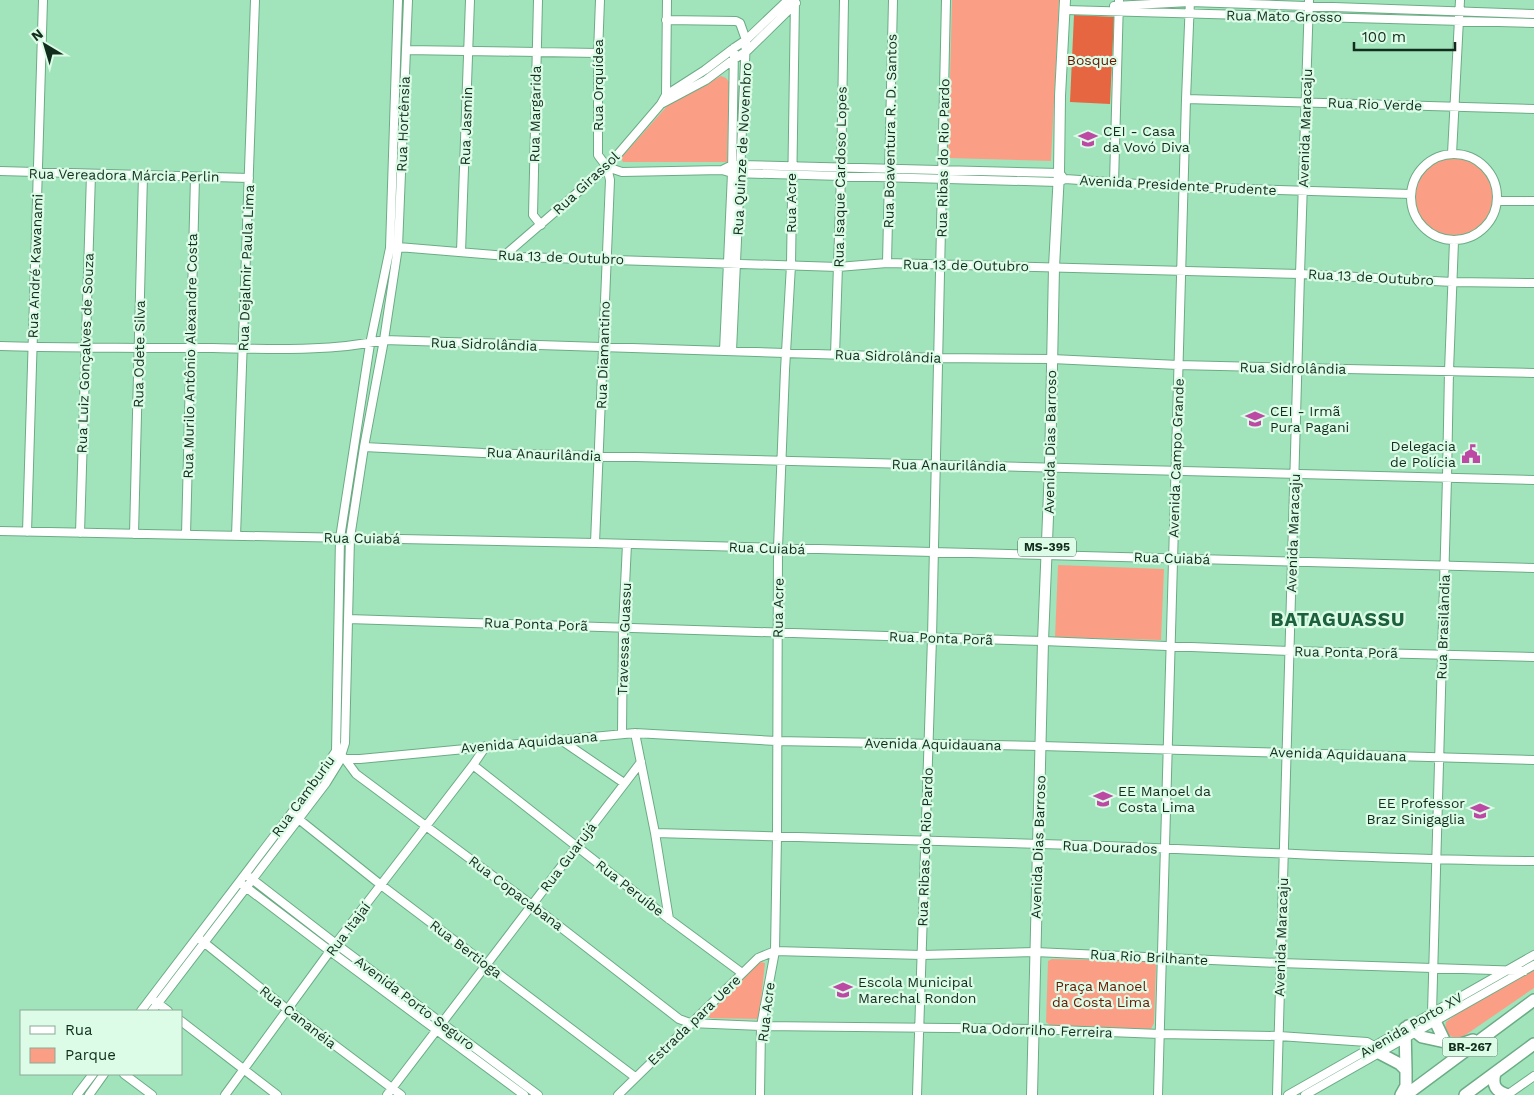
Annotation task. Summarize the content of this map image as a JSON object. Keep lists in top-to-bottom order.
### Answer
{
  "streets": {
    "highway": ["BR-267"],
    "main road": ["Avenida Dias Barroso", "MS-395"],
    "street": [
      "Rua Mato Grosso",
      "Rua Orquídea",
      "Rua Rio Verde",
      "Rua Margarida",
      "Rua Hortênsia",
      "Rua Jasmin",
      "Avenida Maracaju",
      "Rua Boaventura R. D. Santos",
      "Rua Quinze de Novembro",
      "Rua Ribas do Rio Pardo",
      "Rua Vereadora Márcia Perlin",
      "Rua Isaque Cardoso Lopes",
      "Rua Girassol",
      "Avenida Presidente Prudente",
      "Rua Acre",
      "Rua 13 de Outubro",
      "Rua André Kawanami",
      "Rua Dejalmir Paula Lima",
      "Rua Sidrolândia",
      "Rua Luiz Gonçalves de Souza",
      "Rua Odete Silva",
      "Rua Diamantino",
      "Rua Murilo Antônio Alexandre Costa",
      "Rua Anaurilândia",
      "Avenida Campo Grande",
      "Rua Cuiabá",
      "Rua Ponta Porã",
      "Rua Brasilândia",
      "Travessa Guassu",
      "Avenida Aquidauana",
      "Rua Camburiu",
      "Rua Dourados",
      "Rua Guarujá",
      "Rua Peruíbe",
      "Rua Copacabana",
      "Rua Itajaí",
      "Rua Bertioga",
      "Rua Rio Brilhante",
      "Avenida Porto Seguro",
      "Rua Cananéia",
      "Estrada para Uere",
      "Avenida Porto XV",
      "Rua Odorrilho Ferreira"
    ]
  },
  "crossings": [
    ["Rua Mato Grosso", "Avenida Maracaju"],
    ["Rua Mato Grosso", "Avenida Dias Barroso"],
    ["Rua Mato Grosso", "Avenida Campo Grande"],
    ["Rua Orquídea", "Rua Girassol"],
    ["Rua Orquídea", "Avenida Presidente Prudente"],
    ["Rua Orquídea", "Rua Diamantino"],
    ["Rua Rio Verde", "Avenida Maracaju"],
    ["Rua Rio Verde", "Avenida Campo Grande"],
    ["Rua Margarida", "Rua Girassol"],
    ["Rua Hortênsia", "Rua 13 de Outubro"],
    ["Rua Hortênsia", "Rua Sidrolândia"],
    ["Rua Hortênsia", "Rua Camburiu"],
    ["Rua Jasmin", "Rua 13 de Outubro"],
    ["Avenida Maracaju", "Avenida Presidente Prudente"],
    ["Avenida Maracaju", "Rua 13 de Outubro"],
    ["Avenida Maracaju", "Rua Sidrolândia"],
    ["Avenida Maracaju", "Rua Anaurilândia"],
    ["Avenida Maracaju", "Rua Cuiabá"],
    ["Avenida Maracaju", "Rua Ponta Porã"],
    ["Avenida Maracaju", "Avenida Aquidauana"],
    ["Avenida Maracaju", "Rua Dourados"],
    ["Avenida Maracaju", "Rua Rio Brilhante"],
    ["Avenida Maracaju", "Rua Odorrilho Ferreira"],
    ["Rua Boaventura R. D. Santos", "Avenida Presidente Prudente"],
    ["Rua Boaventura R. D. Santos", "Rua 13 de Outubro"],
    ["Rua Quinze de Novembro", "Rua Girassol"],
    ["Rua Quinze de Novembro", "Avenida Presidente Prudente"],
    ["Rua Quinze de Novembro", "Rua 13 de Outubro"],
    ["Rua Quinze de Novembro", "Rua Sidrolândia"],
    ["Rua Ribas do Rio Pardo", "Avenida Presidente Prudente"],
    ["Rua Ribas do Rio Pardo", "Rua 13 de Outubro"],
    ["Rua Ribas do Rio Pardo", "Rua Sidrolândia"],
    ["Rua Ribas do Rio Pardo", "Rua Anaurilândia"],
    ["Rua Ribas do Rio Pardo", "Rua Cuiabá"],
    ["Rua Ribas do Rio Pardo", "Rua Ponta Porã"],
    ["Rua Ribas do Rio Pardo", "Avenida Aquidauana"],
    ["Rua Ribas do Rio Pardo", "Rua Dourados"],
    ["Rua Ribas do Rio Pardo", "Rua Rio Brilhante"],
    ["Rua Ribas do Rio Pardo", "Rua Odorrilho Ferreira"],
    ["Rua Vereadora Márcia Perlin", "Rua André Kawanami"],
    ["Rua Vereadora Márcia Perlin", "Rua Dejalmir Paula Lima"],
    ["Rua Vereadora Márcia Perlin", "Rua Luiz Gonçalves de Souza"],
    ["Rua Vereadora Márcia Perlin", "Rua Odete Silva"],
    ["Rua Vereadora Márcia Perlin", "Rua Murilo Antônio Alexandre Costa"],
    ["Rua Isaque Cardoso Lopes", "Avenida Presidente Prudente"],
    ["Rua Isaque Cardoso Lopes", "Rua 13 de Outubro"],
    ["Rua Isaque Cardoso Lopes", "Rua Sidrolândia"],
    ["Rua Girassol", "Avenida Presidente Prudente"],
    ["Rua Girassol", "Rua Acre"],
    ["Rua Girassol", "Rua 13 de Outubro"],
    ["Rua Girassol", "Rua Diamantino"],
    ["Avenida Presidente Prudente", "Rua Acre"],
    ["Avenida Presidente Prudente", "Rua Diamantino"],
    ["Avenida Presidente Prudente", "Avenida Dias Barroso"],
    ["Avenida Presidente Prudente", "Avenida Campo Grande"],
    ["Avenida Presidente Prudente", "Rua Brasilândia"],
    ["Rua Acre", "Rua 13 de Outubro"],
    ["Rua Acre", "Rua Sidrolândia"],
    ["Rua Acre", "Rua Anaurilândia"],
    ["Rua Acre", "Rua Cuiabá"],
    ["Rua Acre", "Rua Ponta Porã"],
    ["Rua Acre", "Avenida Aquidauana"],
    ["Rua Acre", "Rua Dourados"],
    ["Rua Acre", "Rua Rio Brilhante"],
    ["Rua Acre", "Estrada para Uere"],
    ["Rua Acre", "Rua Odorrilho Ferreira"],
    ["Rua 13 de Outubro", "Rua Diamantino"],
    ["Rua 13 de Outubro", "Avenida Dias Barroso"],
    ["Rua 13 de Outubro", "Avenida Campo Grande"],
    ["Rua 13 de Outubro", "Rua Brasilândia"],
    ["Rua André Kawanami", "Rua Sidrolândia"],
    ["Rua André Kawanami", "Rua Cuiabá"],
    ["Rua Dejalmir Paula Lima", "Rua Sidrolândia"],
    ["Rua Dejalmir Paula Lima", "Rua Cuiabá"],
    ["Rua Sidrolândia", "Rua Luiz Gonçalves de Souza"],
    ["Rua Sidrolândia", "Rua Odete Silva"],
    ["Rua Sidrolândia", "Rua Diamantino"],
    ["Rua Sidrolândia", "Rua Murilo Antônio Alexandre Costa"],
    ["Rua Sidrolândia", "Avenida Dias Barroso"],
    ["Rua Sidrolândia", "Avenida Campo Grande"],
    ["Rua Sidrolândia", "Rua Brasilândia"],
    ["Rua Sidrolândia", "Rua Camburiu"],
    ["Rua Luiz Gonçalves de Souza", "Rua Cuiabá"],
    ["Rua Odete Silva", "Rua Cuiabá"],
    ["Rua Diamantino", "Rua Anaurilândia"],
    ["Rua Diamantino", "Rua Cuiabá"],
    ["Rua Murilo Antônio Alexandre Costa", "Rua Cuiabá"],
    ["Avenida Dias Barroso", "Rua Anaurilândia"],
    ["Avenida Dias Barroso", "Rua Cuiabá"],
    ["Avenida Dias Barroso", "Rua Ponta Porã"],
    ["Avenida Dias Barroso", "Avenida Aquidauana"],
    ["Avenida Dias Barroso", "Rua Dourados"],
    ["Avenida Dias Barroso", "Rua Rio Brilhante"],
    ["Avenida Dias Barroso", "Rua Odorrilho Ferreira"],
    ["Rua Anaurilândia", "Avenida Campo Grande"],
    ["Rua Anaurilândia", "Rua Brasilândia"],
    ["Rua Anaurilândia", "Rua Camburiu"],
    ["Avenida Campo Grande", "Rua Cuiabá"],
    ["Avenida Campo Grande", "Rua Ponta Porã"],
    ["Avenida Campo Grande", "Avenida Aquidauana"],
    ["Avenida Campo Grande", "Rua Dourados"],
    ["Avenida Campo Grande", "Rua Rio Brilhante"],
    ["Avenida Campo Grande", "Rua Odorrilho Ferreira"],
    ["Rua Cuiabá", "Rua Brasilândia"],
    ["Rua Cuiabá", "Travessa Guassu"],
    ["Rua Cuiabá", "Rua Camburiu"],
    ["Rua Ponta Porã", "Rua Brasilândia"],
    ["Rua Ponta Porã", "Travessa Guassu"],
    ["Rua Ponta Porã", "Rua Camburiu"],
    ["Rua Brasilândia", "Avenida Aquidauana"],
    ["Rua Brasilândia", "Rua Dourados"],
    ["Rua Brasilândia", "Rua Rio Brilhante"],
    ["Rua Brasilândia", "Avenida Porto XV"],
    ["Travessa Guassu", "Avenida Aquidauana"],
    ["Avenida Aquidauana", "Rua Camburiu"],
    ["Avenida Aquidauana", "Rua Copacabana"],
    ["Avenida Aquidauana", "Rua Itajaí"],
    ["Rua Camburiu", "Rua Copacabana"],
    ["Rua Camburiu", "Rua Bertioga"],
    ["Rua Camburiu", "Avenida Porto Seguro"],
    ["Rua Camburiu", "Rua Cananéia"],
    ["Rua Guarujá", "Rua Peruíbe"],
    ["Rua Guarujá", "Rua Copacabana"],
    ["Rua Guarujá", "Rua Bertioga"],
    ["Rua Guarujá", "Avenida Porto Seguro"],
    ["Rua Guarujá", "Rua Cananéia"],
    ["Rua Peruíbe", "Rua Itajaí"],
    ["Rua Peruíbe", "Estrada para Uere"],
    ["Rua Copacabana", "Rua Itajaí"],
    ["Rua Copacabana", "Estrada para Uere"],
    ["Rua Copacabana", "Rua Odorrilho Ferreira"],
    ["Rua Itajaí", "Rua Bertioga"],
    ["Rua Itajaí", "Avenida Porto Seguro"],
    ["Rua Itajaí", "Rua Cananéia"],
    ["Rua Bertioga", "Estrada para Uere"],
    ["Rua Rio Brilhante", "Estrada para Uere"],
    ["Rua Rio Brilhante", "Avenida Porto XV"],
    ["Estrada para Uere", "Rua Odorrilho Ferreira"],
    ["Avenida Porto XV", "Rua Odorrilho Ferreira"]
  ],
  "districts": ["BATAGUASSU"],
  "parks": ["Bosque", "Praça Manoel da Costa Lima"],
  "places": {
    "school or university": [
      "CEI - Casa da Vovó Diva",
      "CEI - Irmã Pura Pagani",
      "EE Manoel da Costa Lima",
      "EE Professor Braz Sinigaglia",
      "Escola Municipal Marechal Rondon"
    ],
    "public building": ["Delegacia de Polícia"]
  },
  "legend": ["Rua", "Parque"],
  "scale_bar": "100 m",
  "north": "top left"
}
